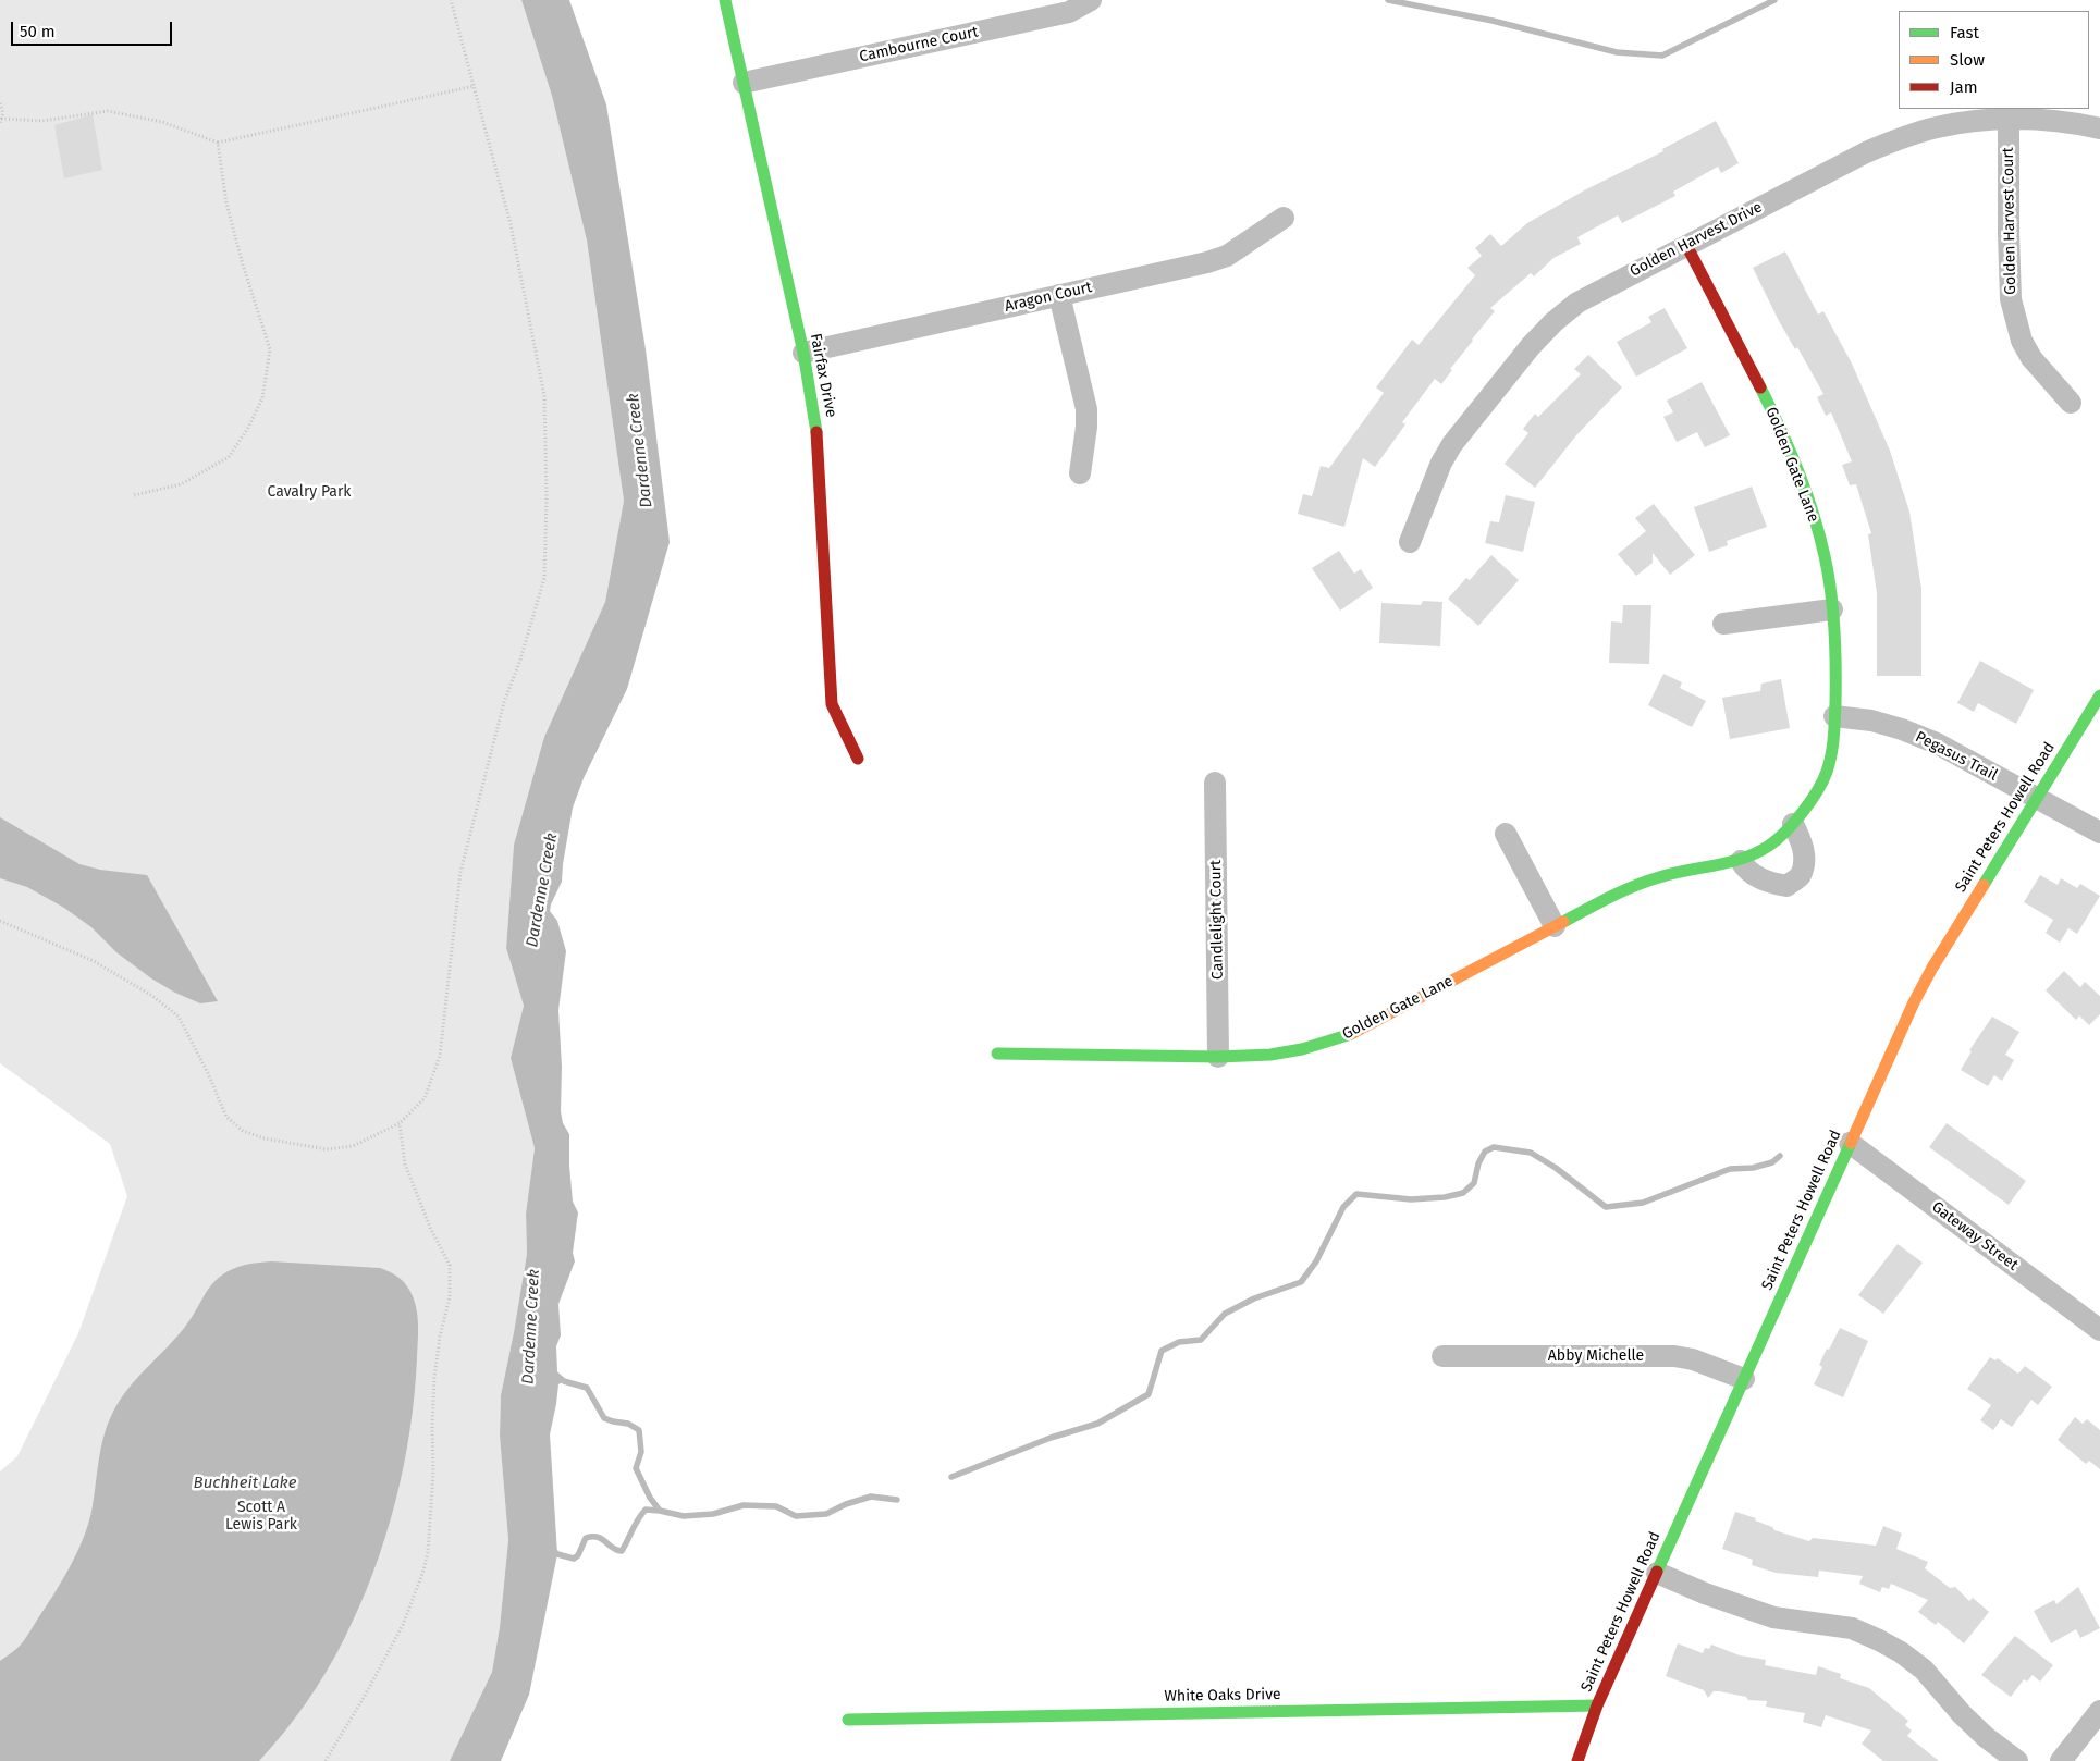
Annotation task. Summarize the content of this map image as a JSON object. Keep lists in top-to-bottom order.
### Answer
{
  "streets": {
    "street": [
      "Cambourne Court",
      "Golden Harvest Court",
      "Golden Harvest Drive",
      "Aragon Court",
      "Fairfax Drive",
      "Golden Gate Lane",
      "Pegasus Trail",
      "Saint Peters Howell Road",
      "Candlelight Court",
      "Gateway Street",
      "Abby Michelle",
      "White Oaks Drive"
    ]
  },
  "crossings": [
    ["Cambourne Court", "Fairfax Drive"],
    ["Golden Harvest Court", "Golden Harvest Drive"],
    ["Golden Harvest Drive", "Golden Gate Lane"],
    ["Aragon Court", "Fairfax Drive"],
    ["Golden Gate Lane", "Pegasus Trail"],
    ["Golden Gate Lane", "Candlelight Court"],
    ["Pegasus Trail", "Saint Peters Howell Road"],
    ["Saint Peters Howell Road", "Gateway Street"],
    ["Saint Peters Howell Road", "Abby Michelle"],
    ["Saint Peters Howell Road", "White Oaks Drive"]
  ],
  "water": ["Dardenne Creek", "Buchheit Lake"],
  "parks": ["Cavalry Park", "Scott A Lewis Park"],
  "legend": ["Fast", "Slow", "Jam"],
  "scale_bar": "50 m"
}
